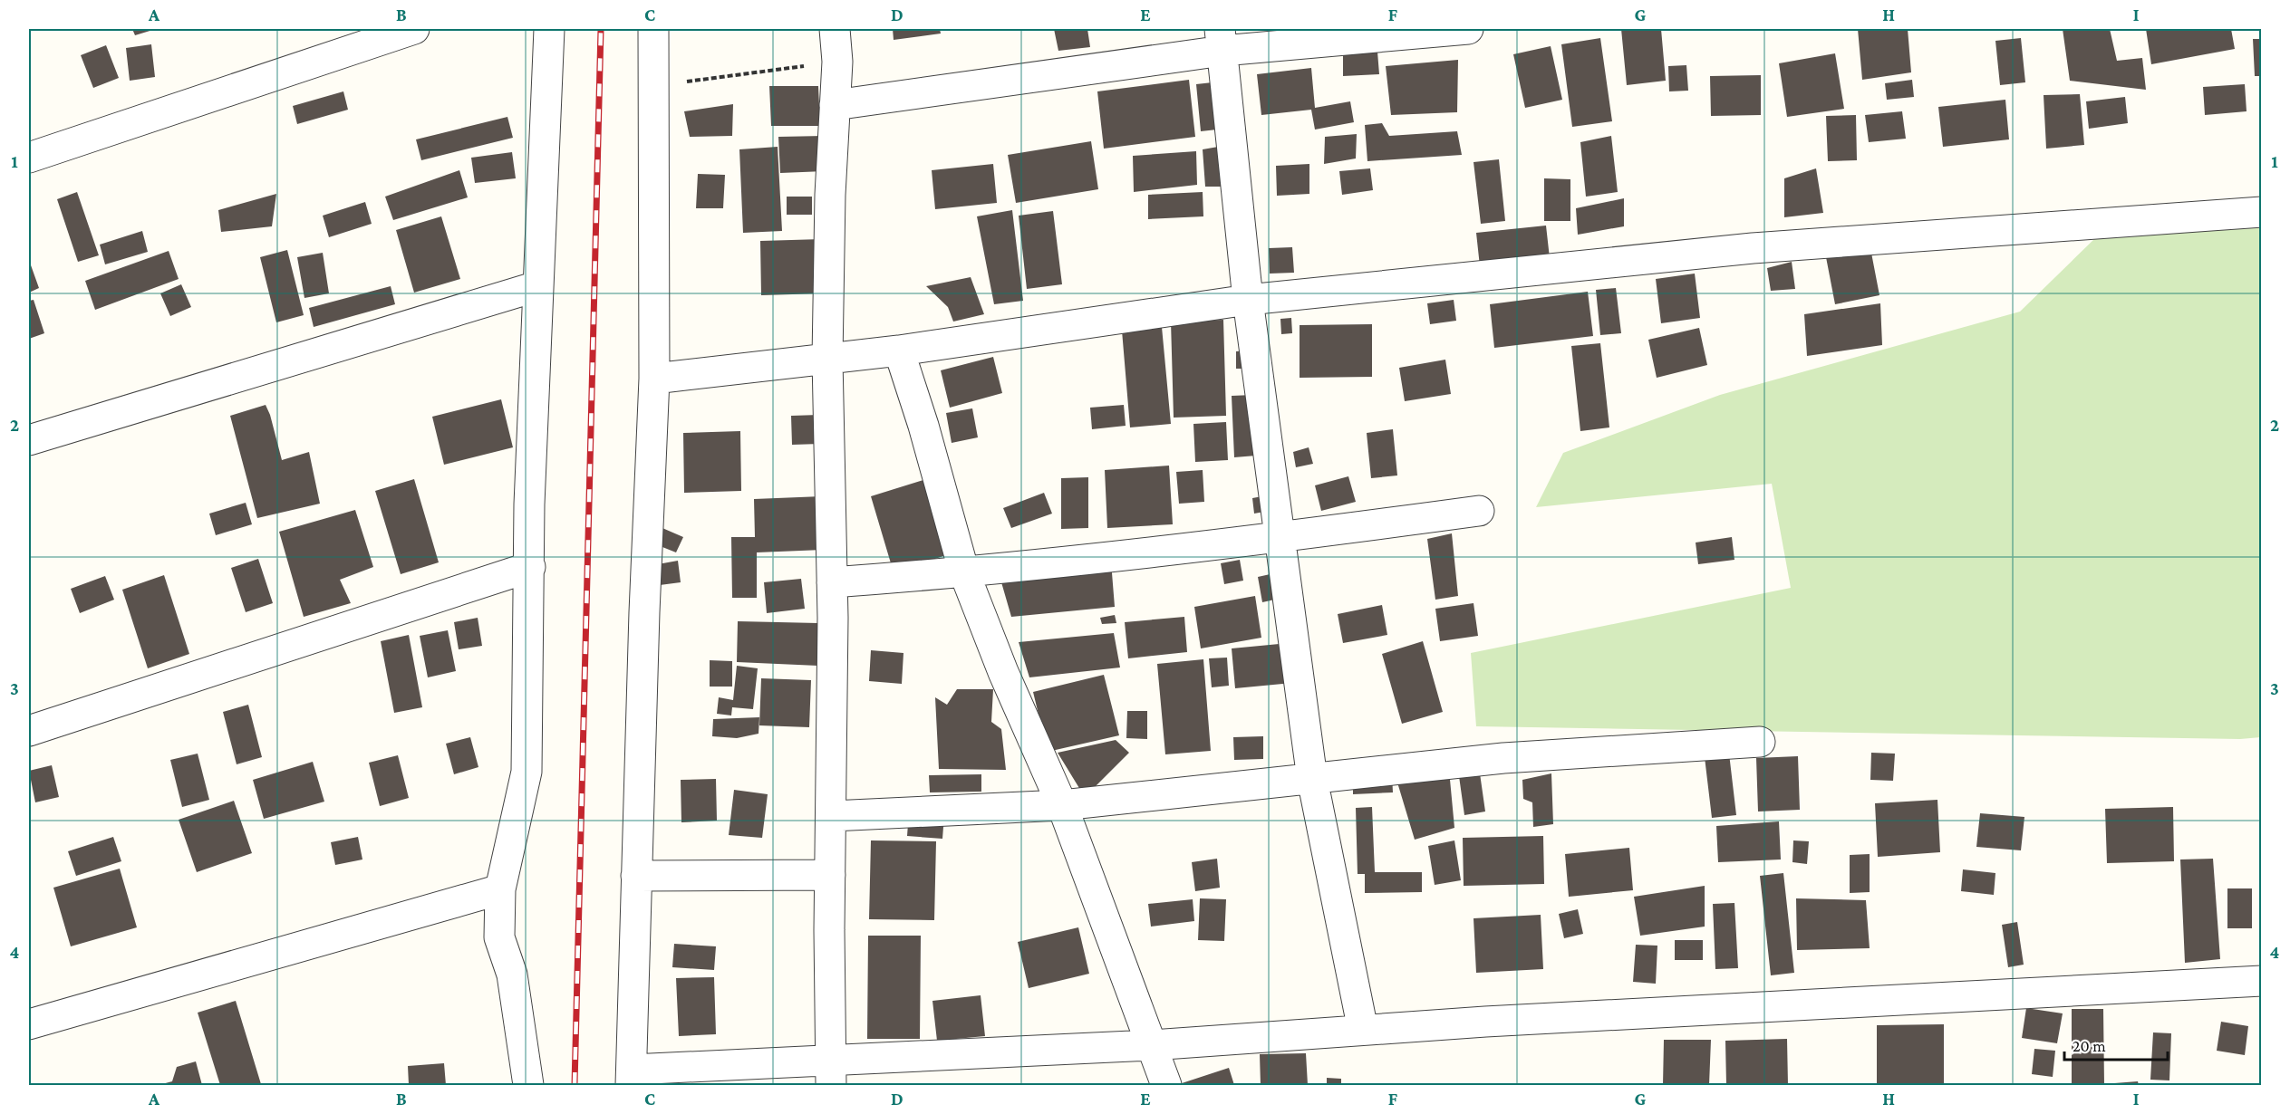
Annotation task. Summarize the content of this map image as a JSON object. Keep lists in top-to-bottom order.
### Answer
{
  "scale_bar": "20 m",
  "grid": {
    "columns": [
      "A",
      "B",
      "C",
      "D",
      "E",
      "F",
      "G",
      "H",
      "I"
    ],
    "rows": [
      "1",
      "2",
      "3",
      "4"
    ]
  }
}
